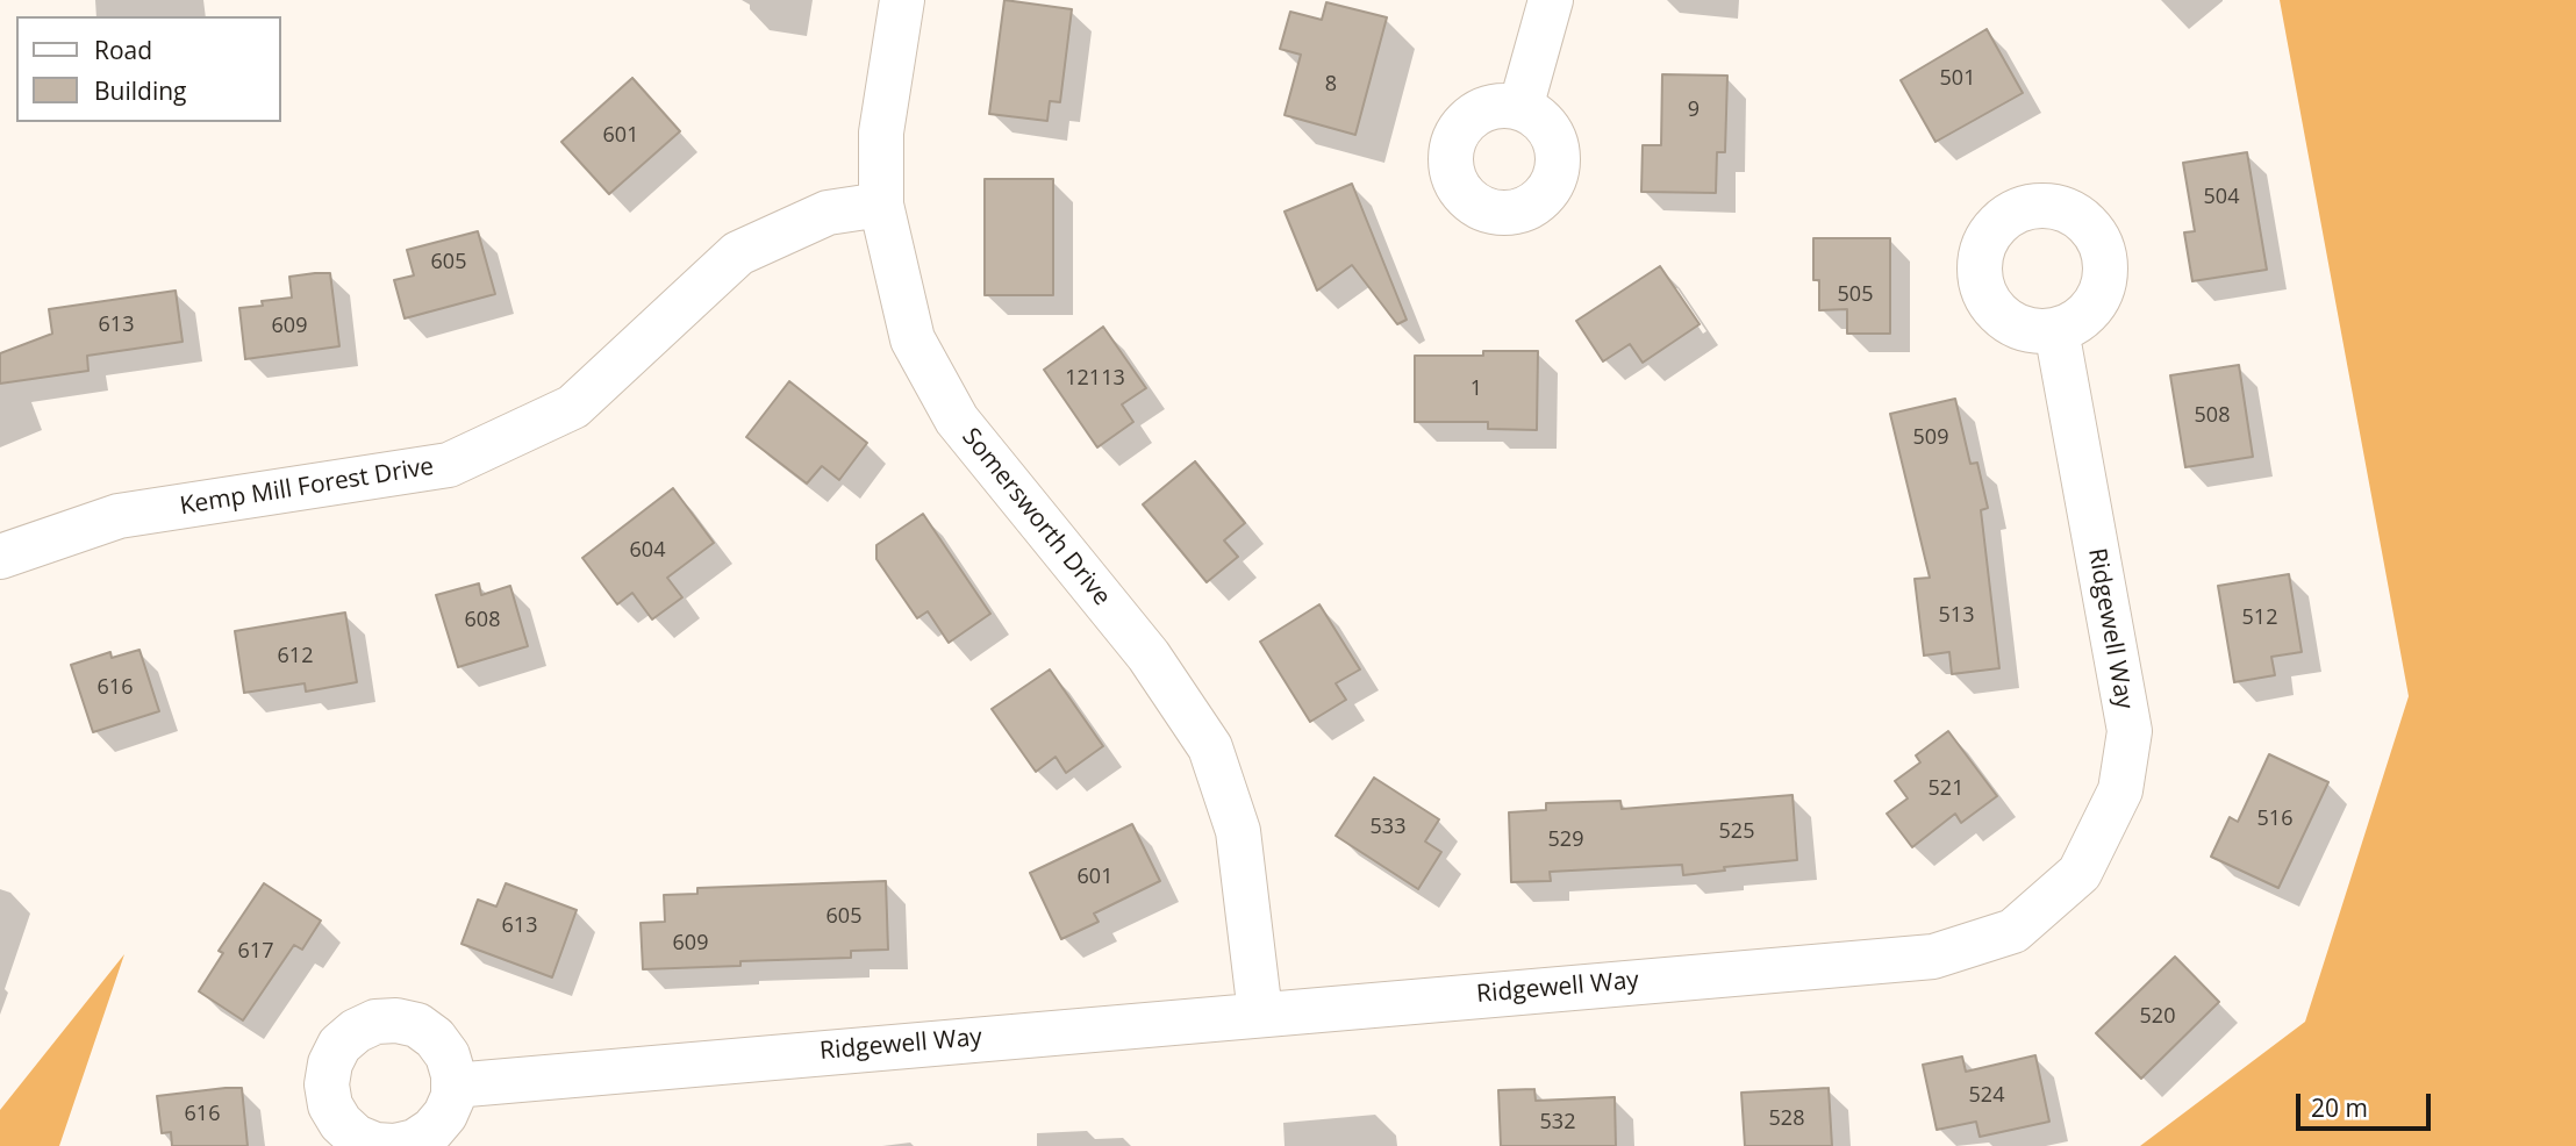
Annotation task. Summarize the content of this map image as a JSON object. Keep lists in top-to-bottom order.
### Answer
{
  "streets": {
    "street": ["Kemp Mill Forest Drive", "Somersworth Drive", "Ridgewell Way"]
  },
  "crossings": [
    ["Kemp Mill Forest Drive", "Somersworth Drive"],
    ["Somersworth Drive", "Ridgewell Way"]
  ],
  "house_numbers": [
    "501",
    "8",
    "9",
    "601",
    "504",
    "605",
    "505",
    "613",
    "609",
    "12113",
    "1",
    "508",
    "509",
    "604",
    "513",
    "512",
    "608",
    "612",
    "616",
    "521",
    "516",
    "533",
    "525",
    "529",
    "601",
    "605",
    "613",
    "609",
    "617",
    "520",
    "524",
    "616",
    "528",
    "532"
  ],
  "legend": ["Road", "Building"],
  "scale_bar": "20 m"
}
